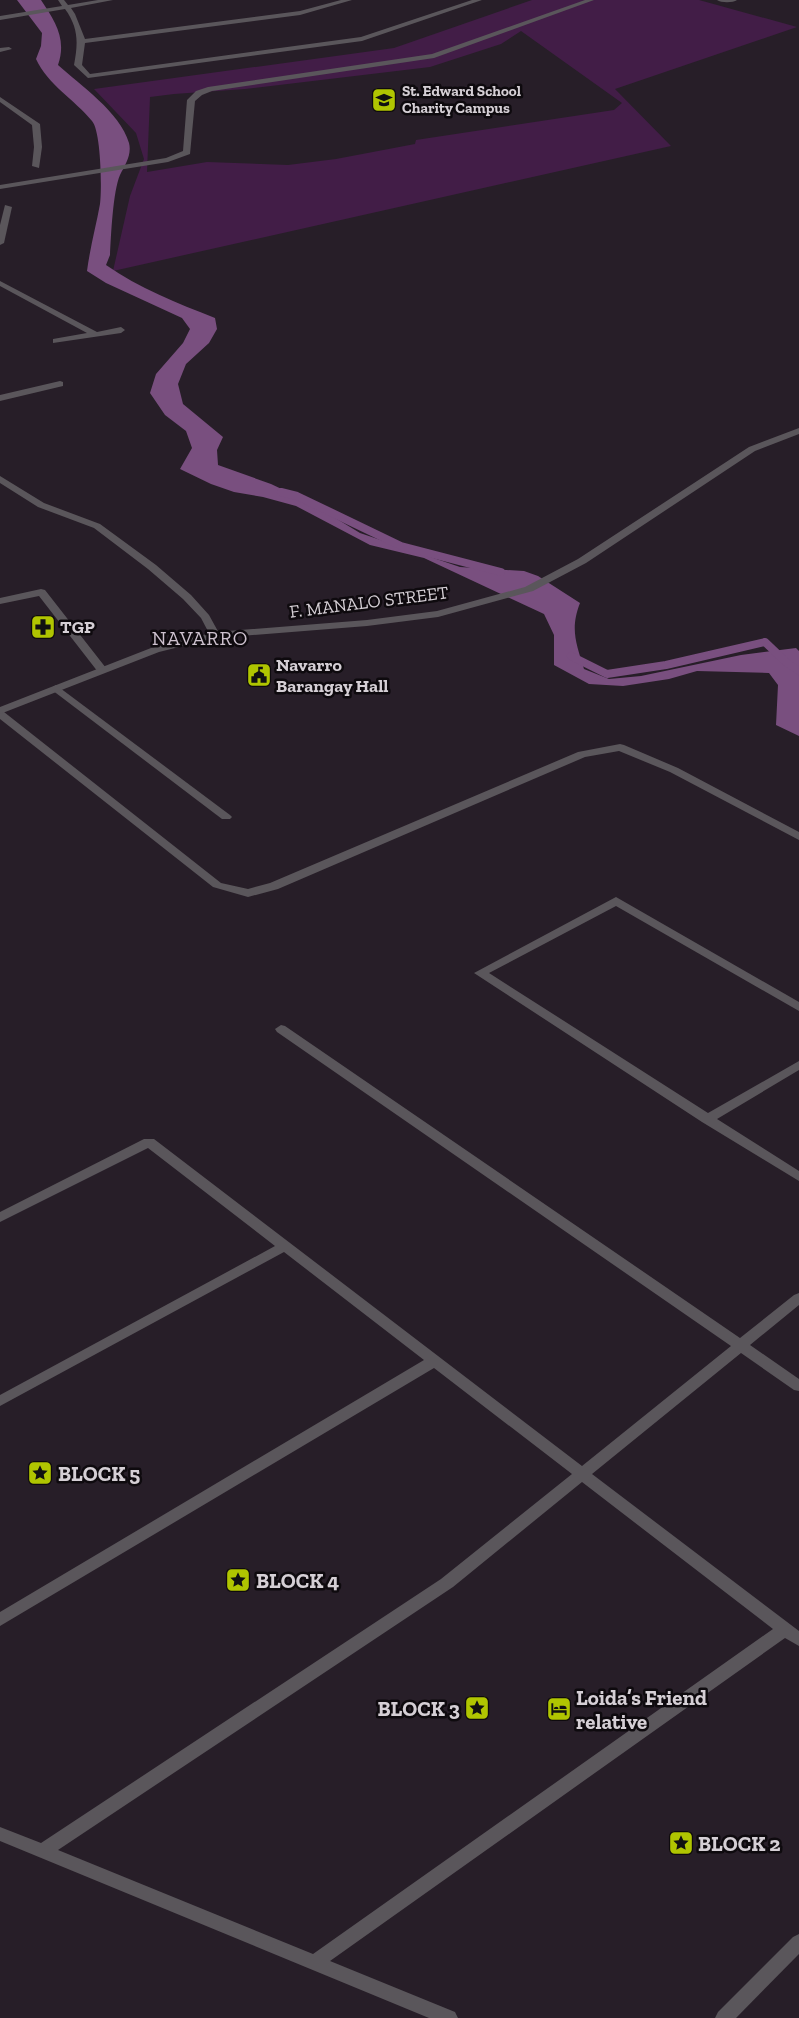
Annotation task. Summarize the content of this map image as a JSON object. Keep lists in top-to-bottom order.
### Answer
{
  "streets": {
    "street": ["F. MANALO STREET"]
  },
  "districts": ["NAVARRO"],
  "places": {
    "school or university": ["St. Edward School Charity Campus"],
    "pharmacy": ["TGP"],
    "public building": ["Navarro Barangay Hall"],
    "place": [
      "BLOCK 5",
      "BLOCK 4",
      "BLOCK 3",
      "BLOCK 2"
    ],
    "hotel": ["Loida’s Friend relative"]
  }
}
